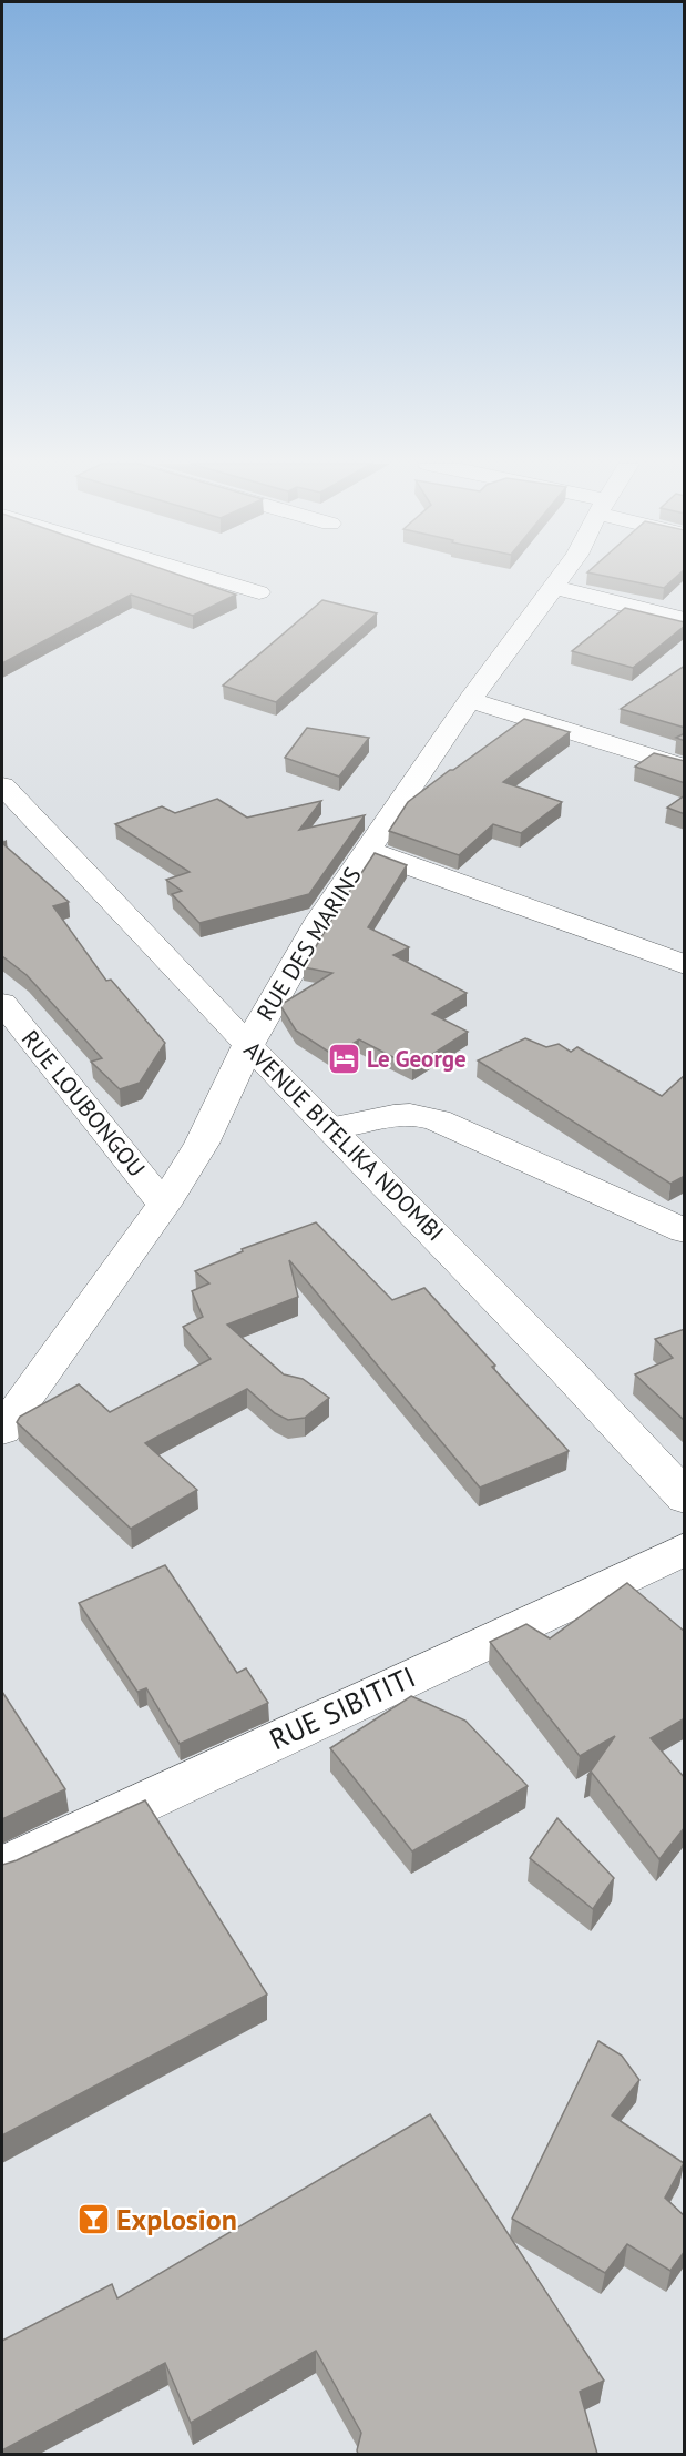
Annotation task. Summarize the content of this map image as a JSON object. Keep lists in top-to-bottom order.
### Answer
{
  "streets": {
    "street": [
      "RUE DES MARINS",
      "RUE LOUBONGOU",
      "AVENUE BITELIKA NDOMBI",
      "RUE SIBITITI"
    ]
  },
  "crossings": [
    ["RUE DES MARINS", "RUE LOUBONGOU"],
    ["RUE DES MARINS", "AVENUE BITELIKA NDOMBI"]
  ],
  "places": {
    "hotel": ["Le George"],
    "bar": ["Explosion"]
  }
}
